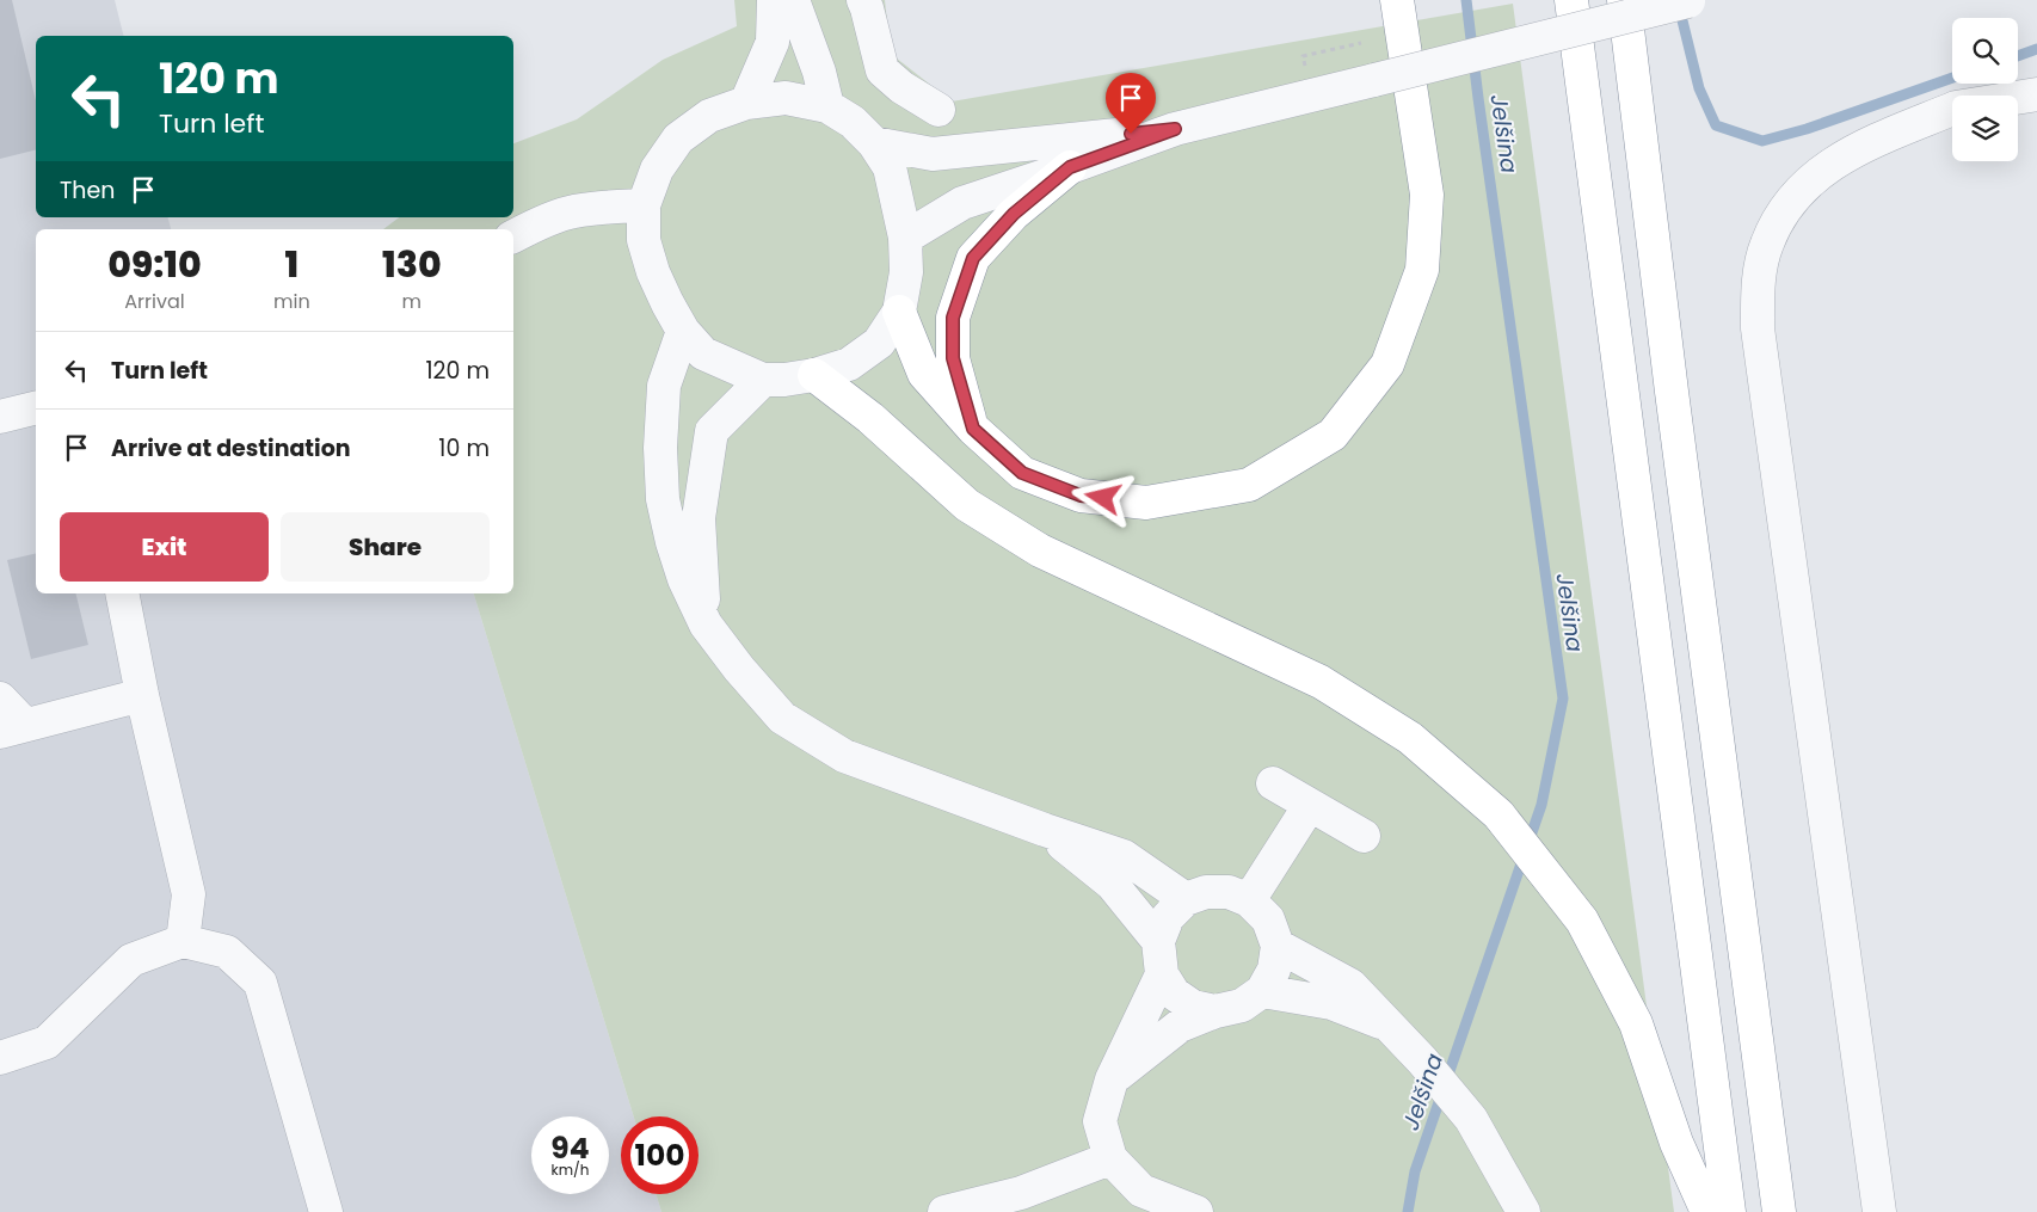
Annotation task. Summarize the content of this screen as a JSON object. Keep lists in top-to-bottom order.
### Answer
{
  "water": ["Jelšina"],
  "page": {
    "turn": ["120 m", "Turn left"],
    "then": "Then",
    "eta": [
      "09:10",
      "Arrival",
      "1",
      "min",
      "130",
      "m"
    ],
    "list": [
      {
        "name": "Turn left",
        "value": "120 m"
      },
      {
        "name": "Arrive at destination",
        "value": "10 m"
      }
    ],
    "buttons": ["Exit", "Share"],
    "speed": "94 km/h",
    "limit": "100"
  }
}
